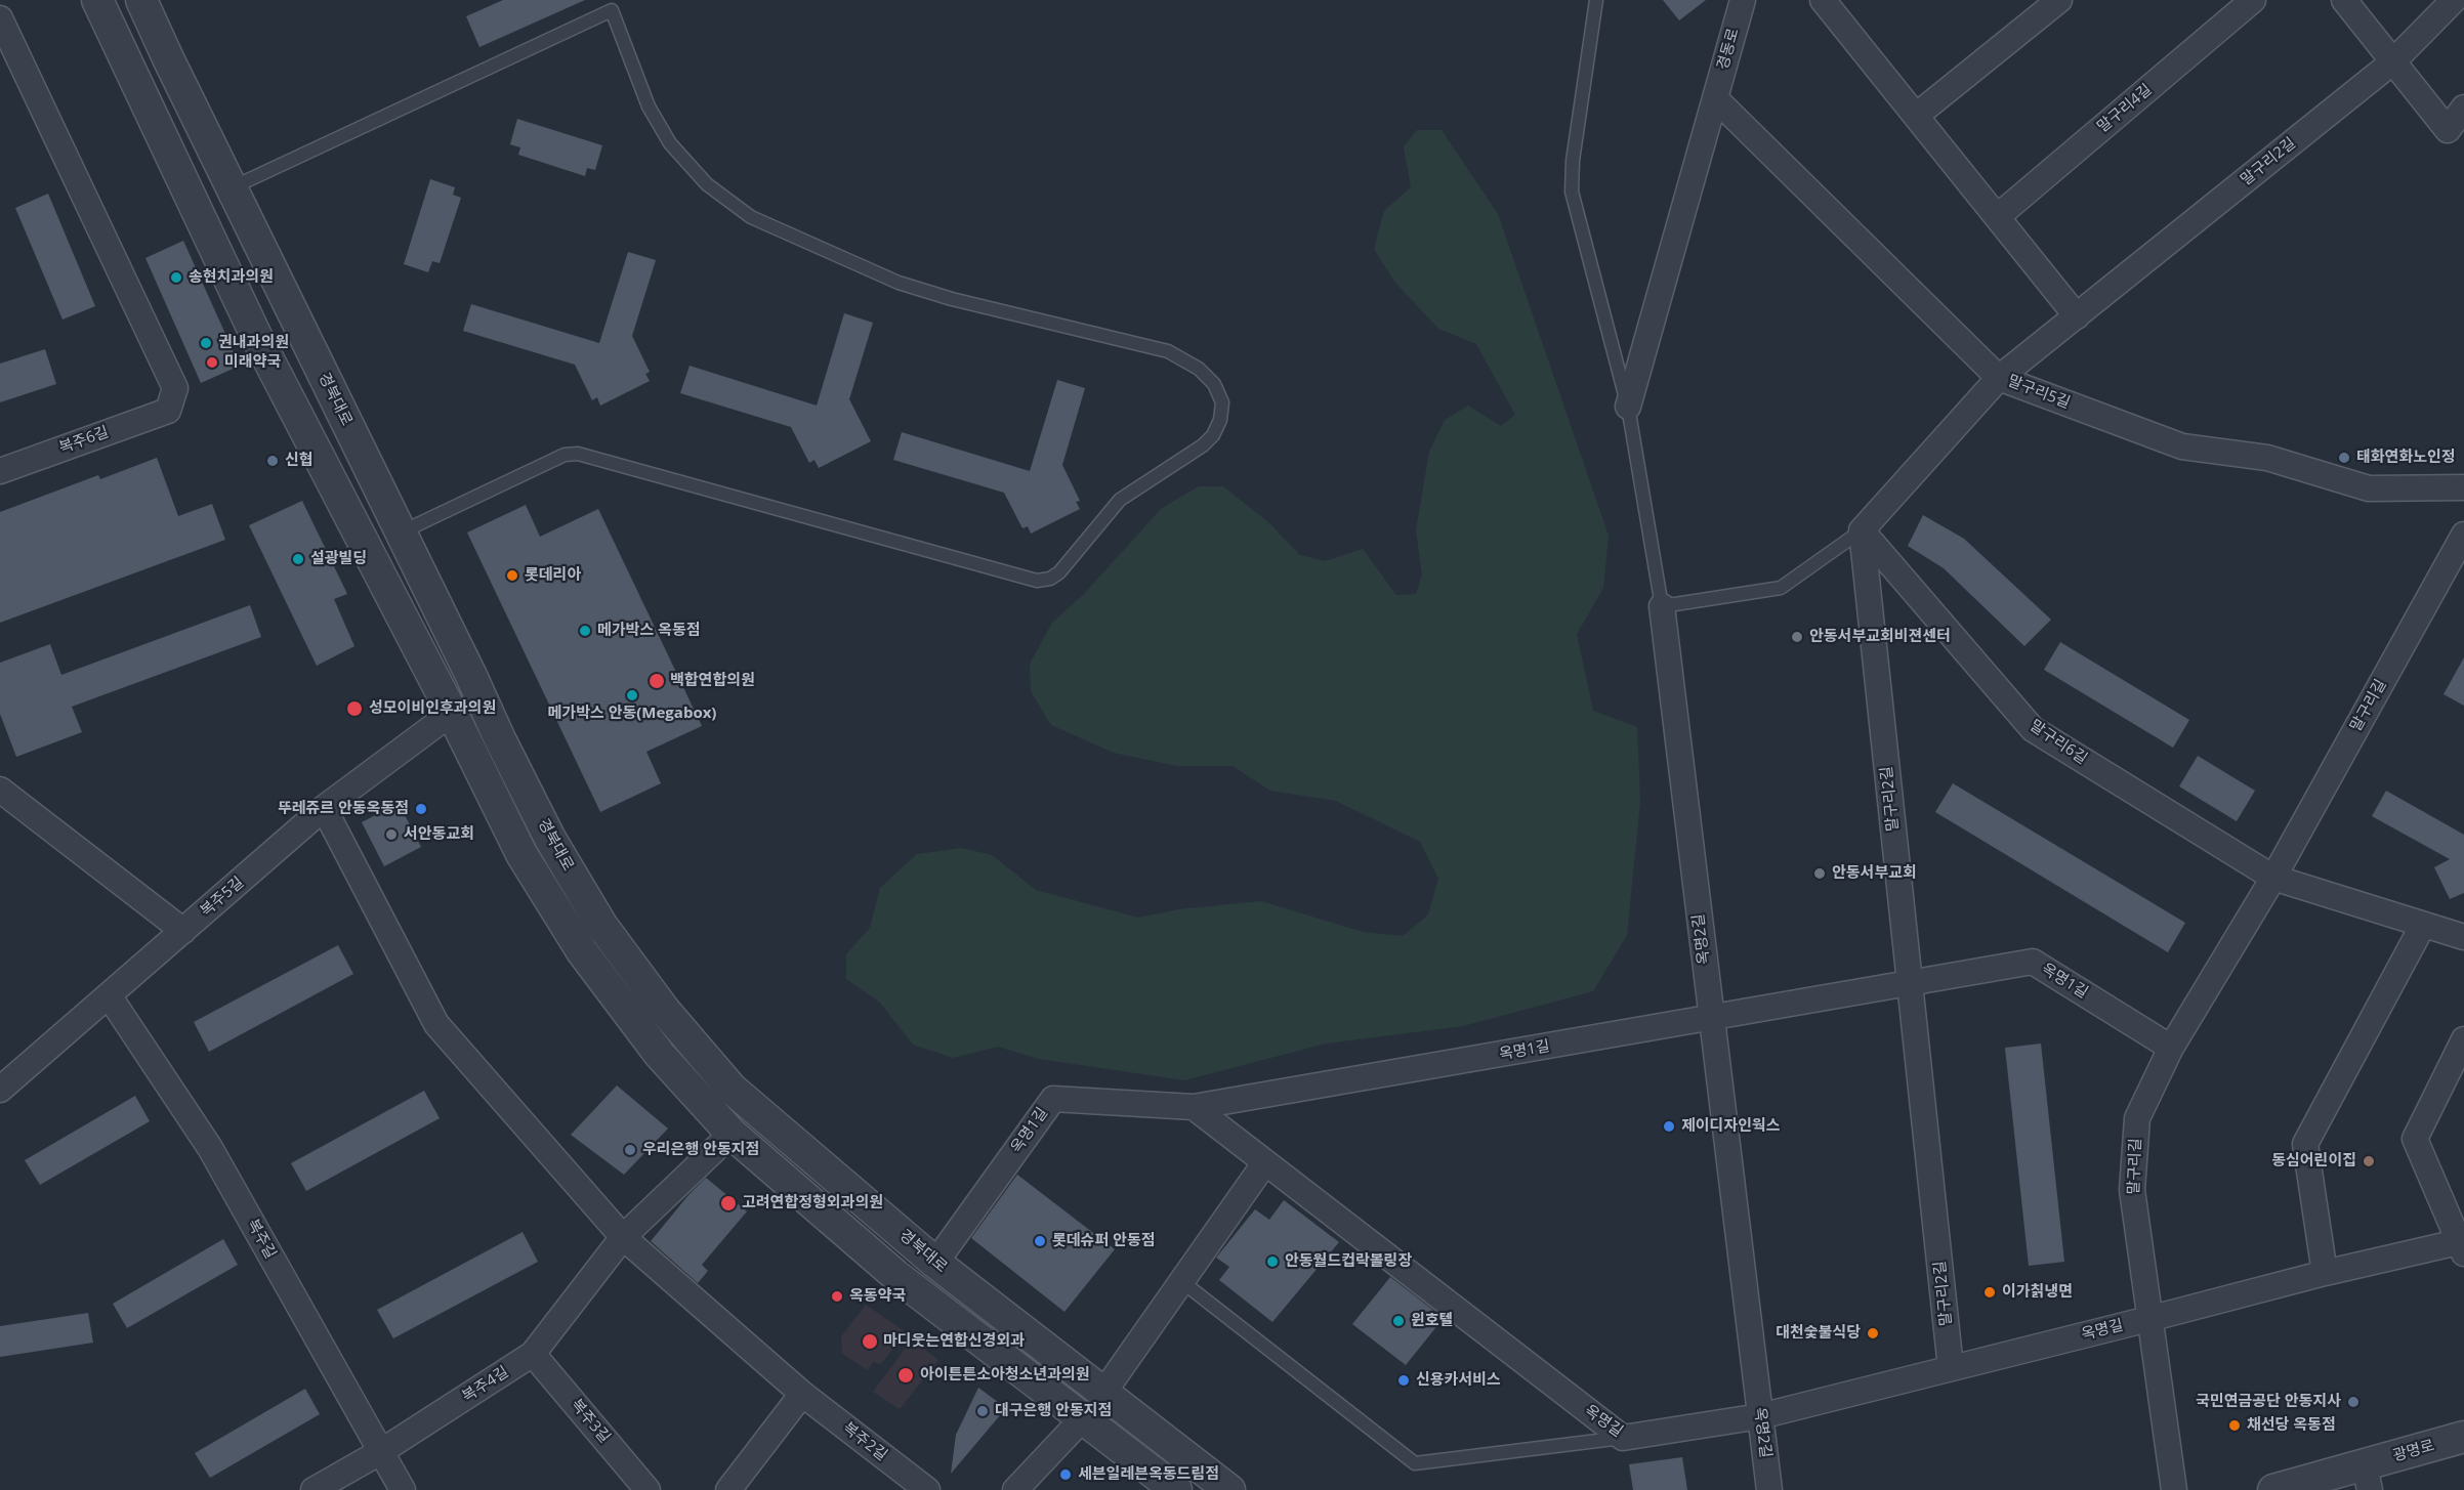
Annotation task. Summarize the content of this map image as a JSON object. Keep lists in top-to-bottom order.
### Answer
{
  "streets": {
    "street": [
      "경동로",
      "말구리4길",
      "말구리2길",
      "말구리5길",
      "경북대로",
      "복주6길",
      "말구리길",
      "말구리6길",
      "복주5길",
      "옥명2길",
      "옥명1길",
      "복주길",
      "옥명길",
      "복주4길",
      "복주3길",
      "복주2길",
      "광명로"
    ]
  },
  "crossings": [
    ["경동로", "말구리5길"],
    ["말구리2길", "말구리5길"],
    ["말구리2길", "말구리6길"],
    ["말구리2길", "옥명1길"],
    ["말구리2길", "옥명길"],
    ["경북대로", "옥명1길"],
    ["말구리길", "말구리6길"],
    ["말구리길", "옥명1길"],
    ["말구리길", "옥명길"],
    ["복주5길", "복주길"],
    ["옥명2길", "옥명1길"],
    ["옥명2길", "옥명길"],
    ["옥명1길", "옥명길"],
    ["복주길", "복주4길"],
    ["복주4길", "복주3길"],
    ["복주4길", "복주2길"]
  ],
  "places": [
    "송현치과의원",
    "권내과의원",
    "미래약국",
    "태화연화노인정",
    "신협",
    "설광빌딩",
    "롯데리아",
    "메가박스 옥동점",
    "안동서부교회비젼센터",
    "백합연합의원",
    "메가박스 안동(Megabox)",
    "성모이비인후과의원",
    "뚜레쥬르 안동옥동점",
    "서안동교회",
    "안동서부교회",
    "제이디자인웍스",
    "우리은행 안동지점",
    "동심어린이집",
    "고려연합정형외과의원",
    "롯데슈퍼 안동점",
    "안동월드컵락볼링장",
    "이가칡냉면",
    "옥동약국",
    "윈호텔",
    "대천숯불식당",
    "마디웃는연합신경외과",
    "아이튼튼소아청소년과의원",
    "신용카서비스",
    "국민연금공단 안동지사",
    "대구은행 안동지점",
    "채선당 옥동점",
    "세븐일레븐옥동드림점"
  ]
}
